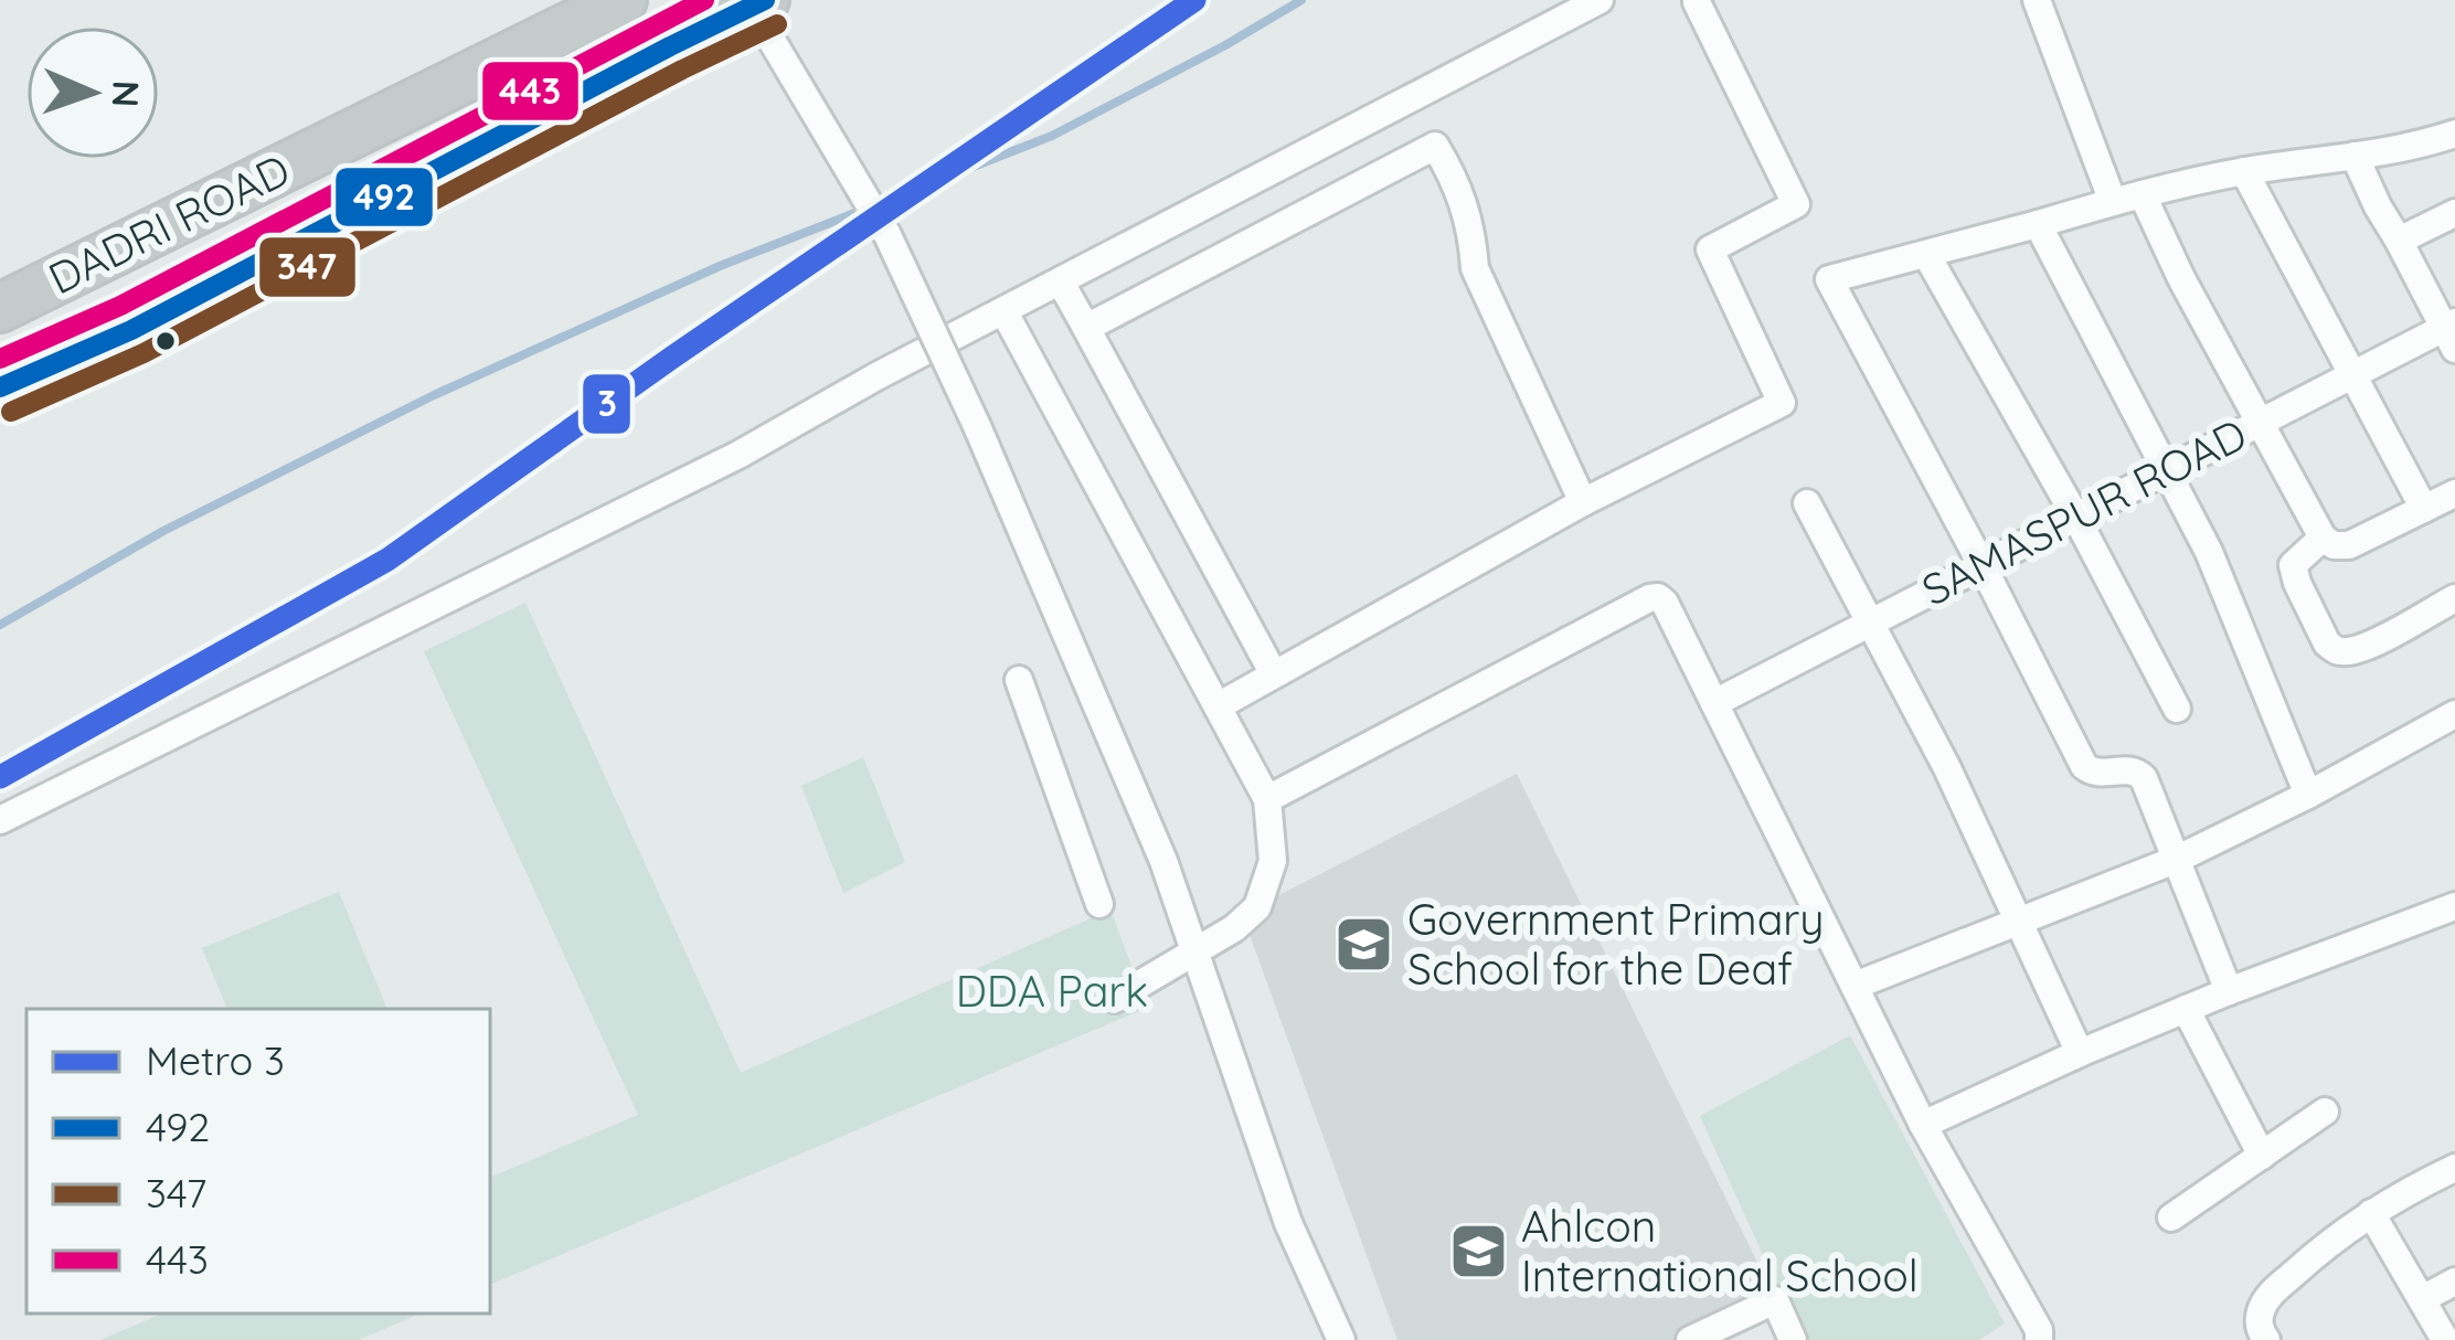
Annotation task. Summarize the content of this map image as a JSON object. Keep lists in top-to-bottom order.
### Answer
{
  "streets": {
    "highway": ["DADRI ROAD"],
    "street": ["SAMASPUR ROAD"]
  },
  "parks": ["DDA Park"],
  "places": {
    "school or university": ["Government Primary School for the Deaf", "Ahlcon International School"]
  },
  "lines": [
    "metro line 3",
    "transit line 492",
    "transit line 443",
    "transit line 347"
  ],
  "legend": [
    "Metro 3",
    "492",
    "347",
    "443"
  ],
  "north": "right"
}
